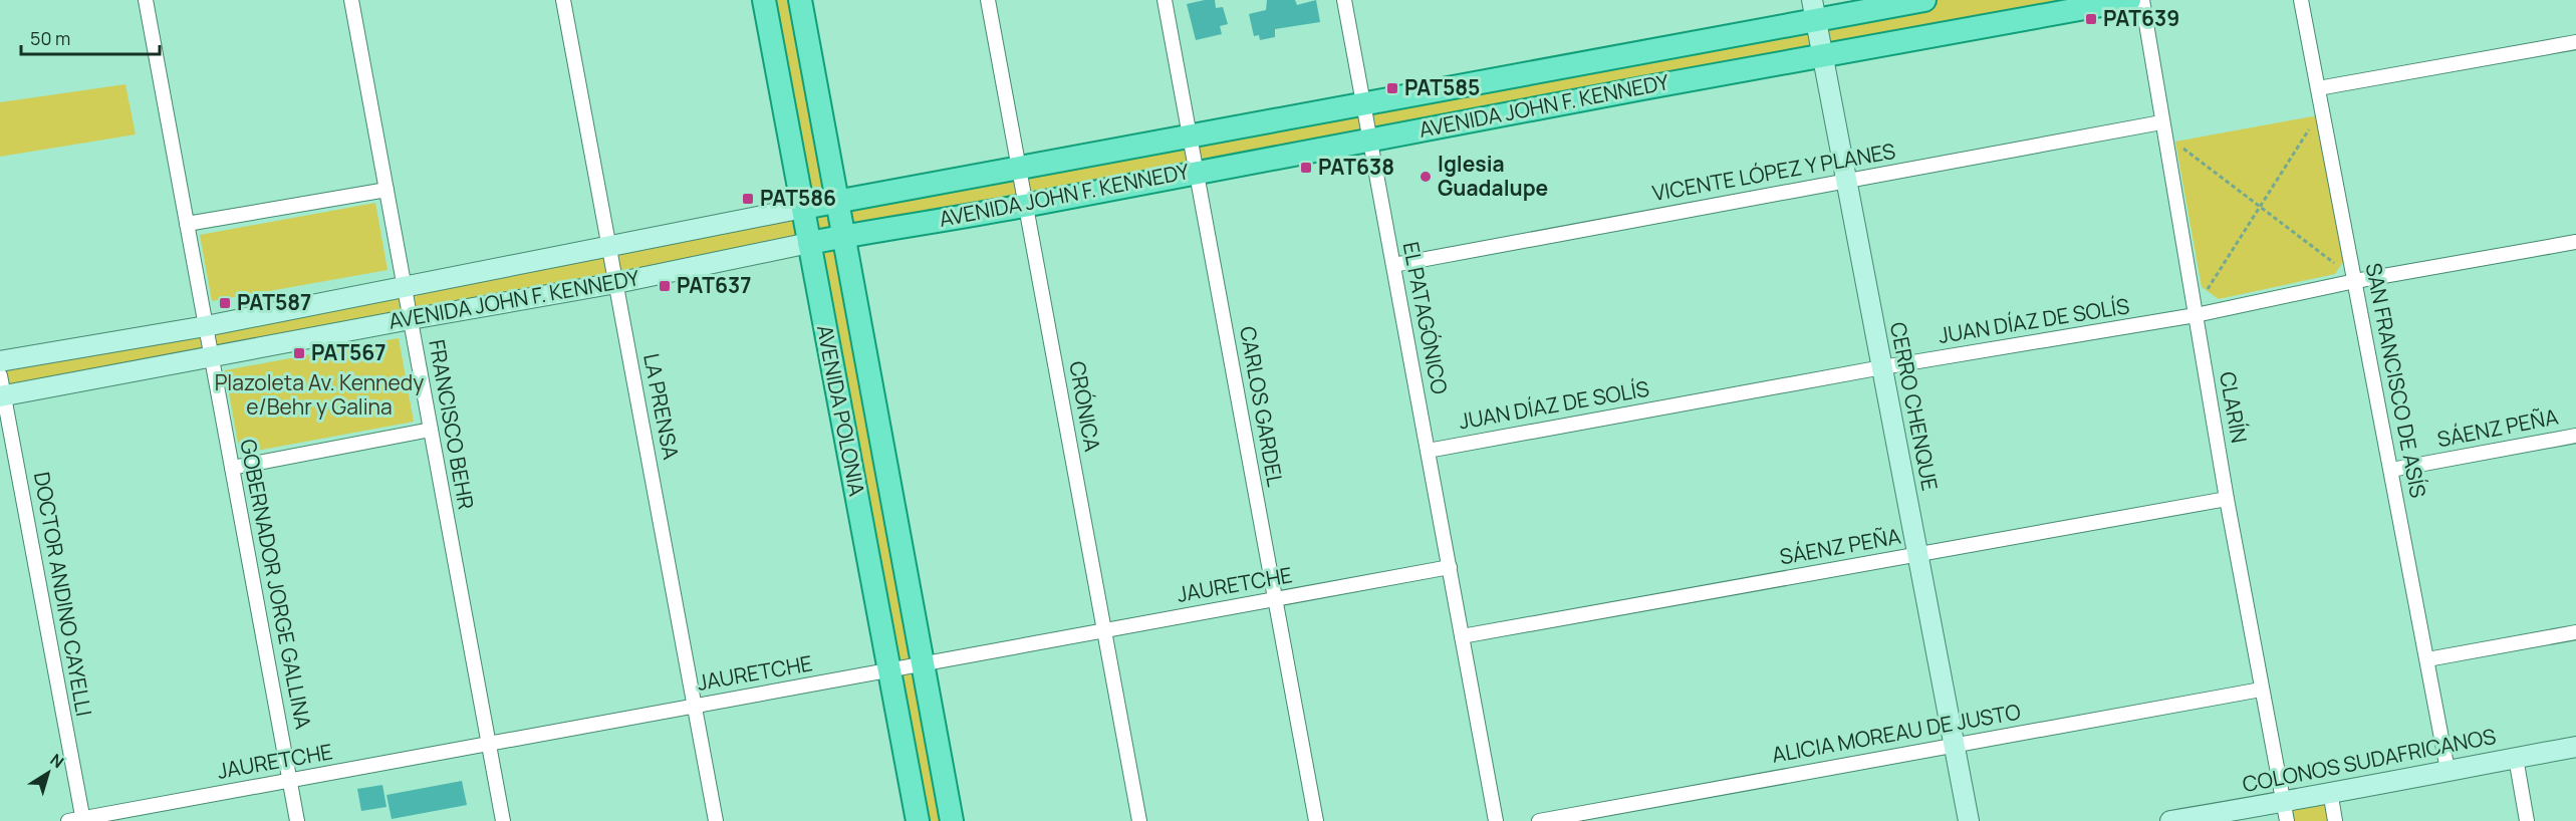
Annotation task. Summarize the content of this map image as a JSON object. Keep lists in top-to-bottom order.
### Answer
{
  "streets": {
    "main road": [
      "AVENIDA JOHN F. KENNEDY",
      "CERRO CHENQUE",
      "AVENIDA POLONIA",
      "COLONOS SUDAFRICANOS"
    ],
    "street": [
      "VICENTE LÓPEZ Y PLANES",
      "EL PATAGÓNICO",
      "JUAN DÍAZ DE SOLÍS",
      "SAN FRANCISCO DE ASÍS",
      "LA PRENSA",
      "CRÓNICA",
      "CARLOS GARDEL",
      "CLARÍN",
      "FRANCISCO BEHR",
      "SÁENZ PEÑA",
      "GOBERNADOR JORGE GALLINA",
      "JAURETCHE",
      "DOCTOR ANDINO CAYELLI",
      "ALICIA MOREAU DE JUSTO"
    ]
  },
  "crossings": [
    ["AVENIDA JOHN F. KENNEDY", "EL PATAGÓNICO"],
    ["AVENIDA JOHN F. KENNEDY", "LA PRENSA"],
    ["AVENIDA JOHN F. KENNEDY", "CRÓNICA"],
    ["AVENIDA JOHN F. KENNEDY", "CARLOS GARDEL"],
    ["AVENIDA JOHN F. KENNEDY", "CERRO CHENQUE"],
    ["AVENIDA JOHN F. KENNEDY", "AVENIDA POLONIA"],
    ["AVENIDA JOHN F. KENNEDY", "FRANCISCO BEHR"],
    ["AVENIDA JOHN F. KENNEDY", "GOBERNADOR JORGE GALLINA"],
    ["AVENIDA JOHN F. KENNEDY", "DOCTOR ANDINO CAYELLI"],
    ["VICENTE LÓPEZ Y PLANES", "EL PATAGÓNICO"],
    ["VICENTE LÓPEZ Y PLANES", "CERRO CHENQUE"],
    ["VICENTE LÓPEZ Y PLANES", "CLARÍN"],
    ["EL PATAGÓNICO", "JUAN DÍAZ DE SOLÍS"],
    ["EL PATAGÓNICO", "SÁENZ PEÑA"],
    ["EL PATAGÓNICO", "JAURETCHE"],
    ["JUAN DÍAZ DE SOLÍS", "SAN FRANCISCO DE ASÍS"],
    ["JUAN DÍAZ DE SOLÍS", "CERRO CHENQUE"],
    ["JUAN DÍAZ DE SOLÍS", "CLARÍN"],
    ["SAN FRANCISCO DE ASÍS", "SÁENZ PEÑA"],
    ["SAN FRANCISCO DE ASÍS", "COLONOS SUDAFRICANOS"],
    ["LA PRENSA", "JAURETCHE"],
    ["CRÓNICA", "JAURETCHE"],
    ["CARLOS GARDEL", "JAURETCHE"],
    ["CERRO CHENQUE", "SÁENZ PEÑA"],
    ["CERRO CHENQUE", "ALICIA MOREAU DE JUSTO"],
    ["CLARÍN", "SÁENZ PEÑA"],
    ["CLARÍN", "ALICIA MOREAU DE JUSTO"],
    ["CLARÍN", "COLONOS SUDAFRICANOS"],
    ["AVENIDA POLONIA", "JAURETCHE"],
    ["FRANCISCO BEHR", "JAURETCHE"],
    ["GOBERNADOR JORGE GALLINA", "JAURETCHE"],
    ["JAURETCHE", "DOCTOR ANDINO CAYELLI"]
  ],
  "parks": ["Plazoleta Av. Kennedy e/Behr y Galina"],
  "places": {
    "transit": [
      "PAT639",
      "PAT585",
      "PAT638",
      "PAT586",
      "PAT637",
      "PAT587",
      "PAT567"
    ],
    "other": ["Iglesia Guadalupe"]
  },
  "scale_bar": "50 m",
  "north": "top right"
}
